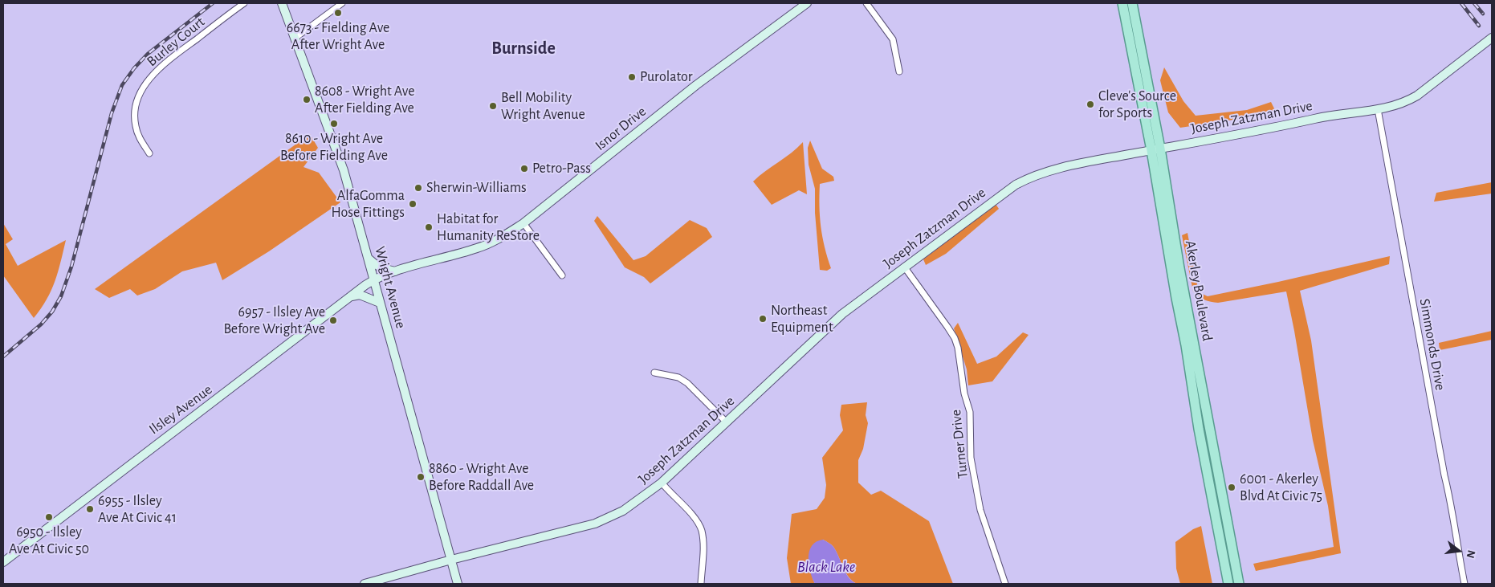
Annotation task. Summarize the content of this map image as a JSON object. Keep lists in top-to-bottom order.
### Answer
{
  "streets": {
    "main road": ["Akerley Boulevard"],
    "street": [
      "Burley Court",
      "Joseph Zatzman Drive",
      "Isnor Drive",
      "Wright Avenue",
      "Simmonds Drive",
      "Ilsley Avenue",
      "Turner Drive"
    ]
  },
  "crossings": [
    ["Joseph Zatzman Drive", "Wright Avenue"],
    ["Joseph Zatzman Drive", "Akerley Boulevard"],
    ["Joseph Zatzman Drive", "Simmonds Drive"],
    ["Joseph Zatzman Drive", "Turner Drive"],
    ["Isnor Drive", "Wright Avenue"],
    ["Isnor Drive", "Ilsley Avenue"],
    ["Wright Avenue", "Ilsley Avenue"]
  ],
  "districts": ["Burnside"],
  "water": ["Black Lake"],
  "places": [
    "6673 - Fielding Ave After Wright Ave",
    "Purolator",
    "8608 - Wright Ave After Fielding Ave",
    "Cleve's Source for Sports",
    "Bell Mobility Wright Avenue",
    "8610 - Wright Ave Before Fielding Ave",
    "Petro-Pass",
    "Sherwin-Williams",
    "AlfaGomma Hose Fittings",
    "Habitat for Humanity ReStore",
    "Northeast Equipment",
    "6957 - Ilsley Ave Before Wright Ave",
    "8860 - Wright Ave Before Raddall Ave",
    "6001 - Akerley Blvd At Civic 75",
    "6955 - Ilsley Ave At Civic 41",
    "6950 - Ilsley Ave At Civic 50"
  ],
  "north": "right"
}
